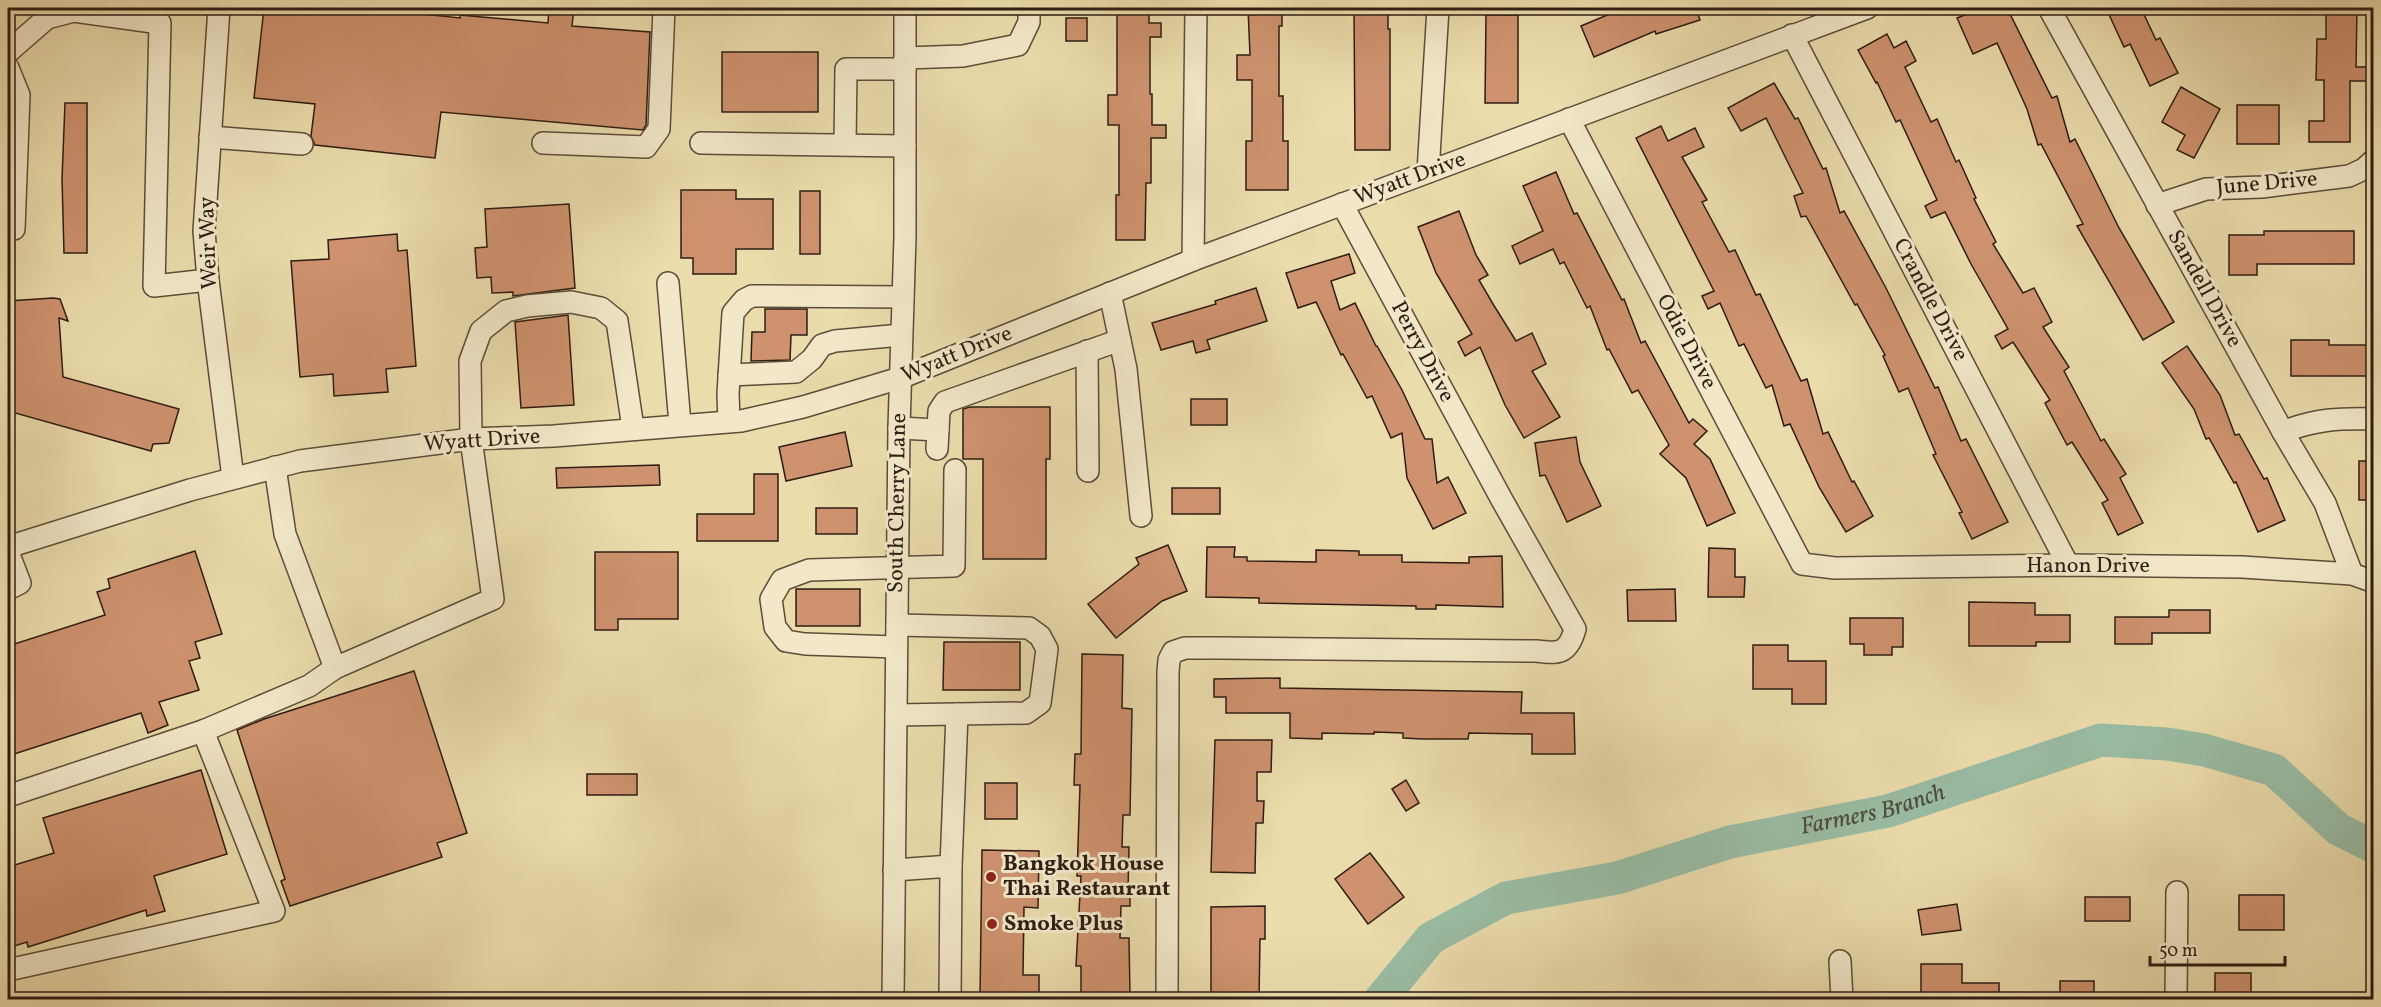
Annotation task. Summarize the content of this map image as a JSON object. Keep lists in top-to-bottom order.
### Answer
{
  "streets": {
    "street": [
      "Wyatt Drive",
      "June Drive",
      "Weir Way",
      "Sandell Drive",
      "Crandle Drive",
      "Odie Drive",
      "Perry Drive",
      "South Cherry Lane",
      "Hanon Drive"
    ]
  },
  "crossings": [
    ["Wyatt Drive", "Weir Way"],
    ["Wyatt Drive", "Crandle Drive"],
    ["Wyatt Drive", "Odie Drive"],
    ["Wyatt Drive", "Perry Drive"],
    ["Wyatt Drive", "South Cherry Lane"],
    ["June Drive", "Sandell Drive"],
    ["Sandell Drive", "Hanon Drive"],
    ["Crandle Drive", "Hanon Drive"],
    ["Odie Drive", "Hanon Drive"]
  ],
  "water": ["Farmers Branch"],
  "places": ["Bangkok House Thai Restaurant", "Smoke Plus"],
  "scale_bar": "50 m"
}
